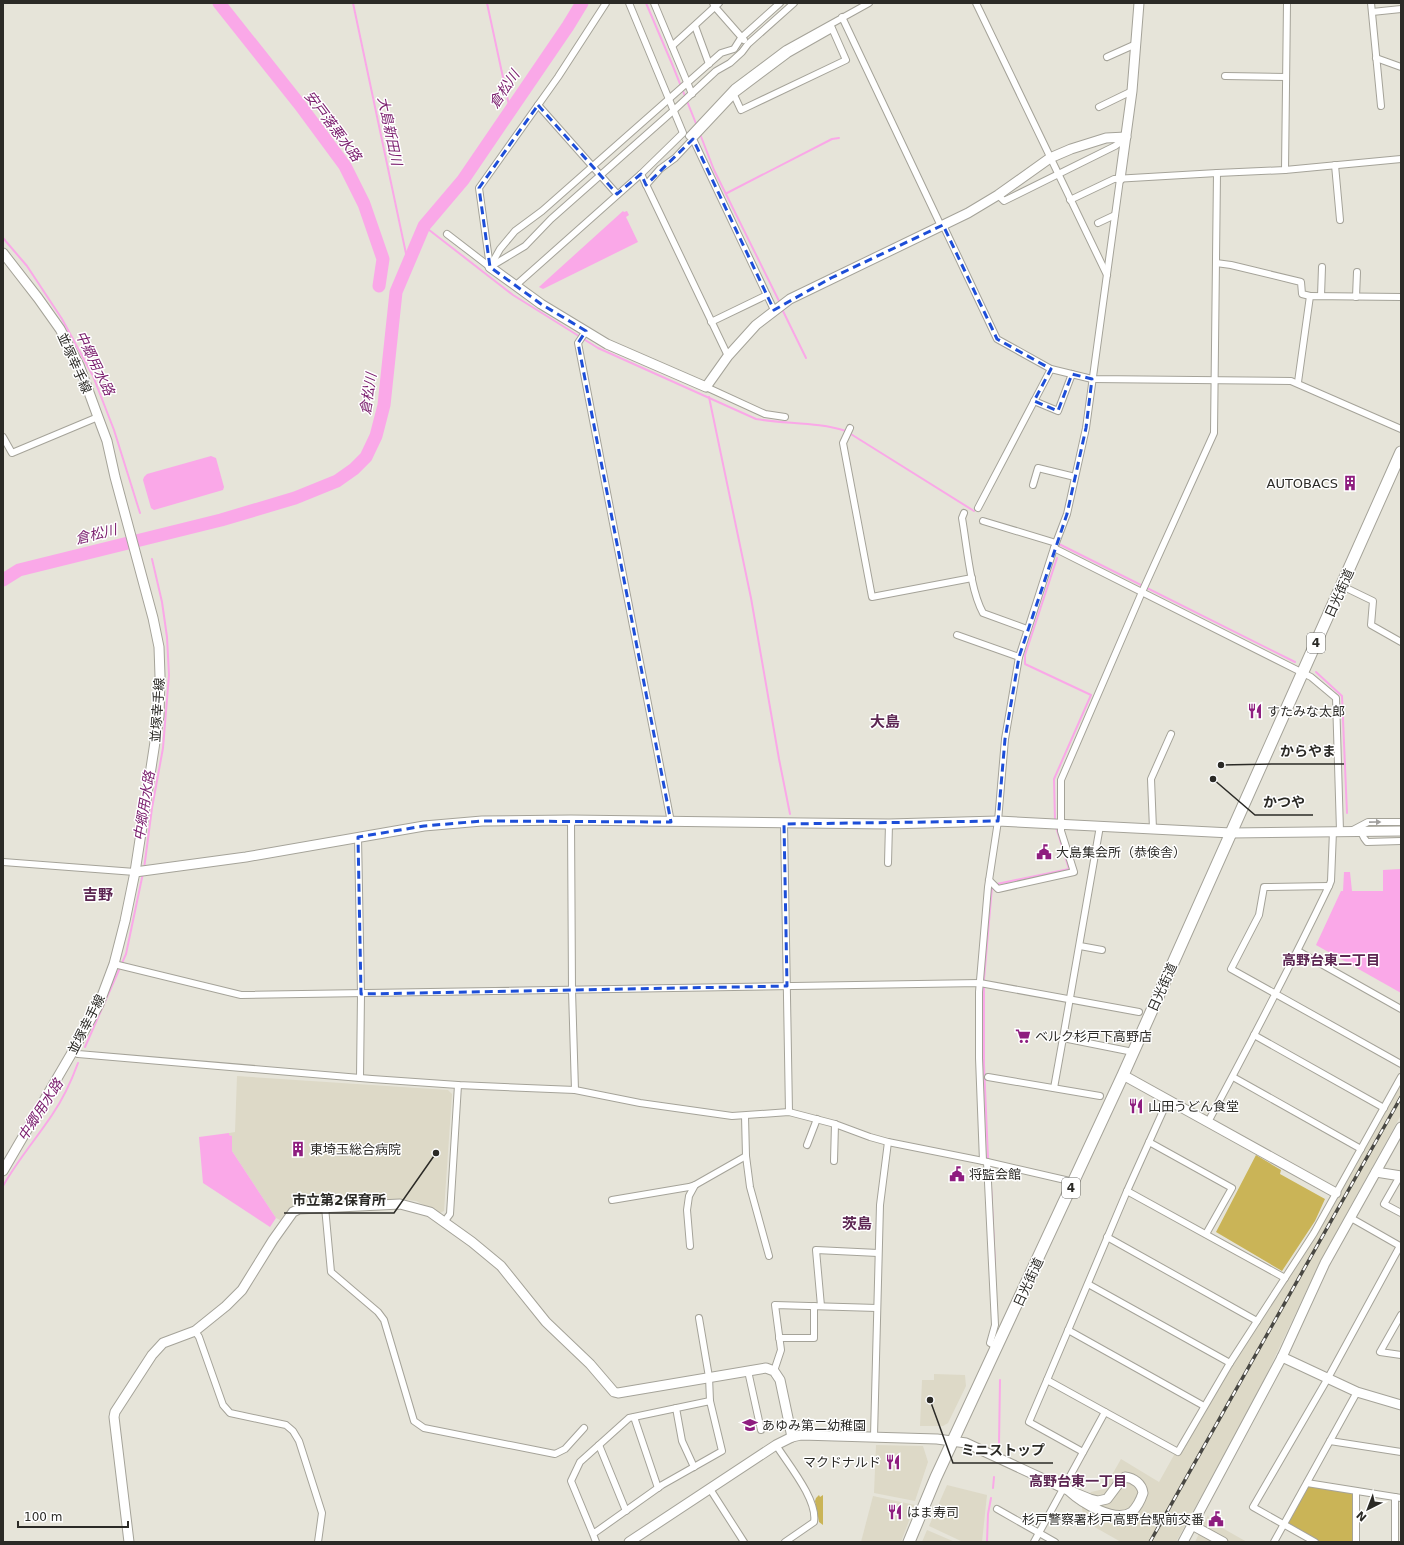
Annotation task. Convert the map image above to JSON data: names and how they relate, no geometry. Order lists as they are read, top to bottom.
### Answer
{
  "streets": {
    "highway": ["日光街道", "4"],
    "street": ["並塚幸手線"]
  },
  "districts": [
    "大島",
    "吉野",
    "高野台東二丁目",
    "茨島",
    "高野台東一丁目"
  ],
  "water": [
    "倉松川",
    "安戸落悪水路",
    "大島新田川",
    "中郷用水路"
  ],
  "places": {
    "building": ["AUTOBACS", "東埼玉総合病院"],
    "restaurant": [
      "すたみな太郎",
      "山田うどん食堂",
      "マクドナルド",
      "はま寿司"
    ],
    "other": [
      "からやま",
      "かつや",
      "市立第2保育所",
      "ミニストップ"
    ],
    "public building": ["大島集会所（恭倹舎）", "将監会館", "杉戸警察署杉戸高野台駅前交番"],
    "supermarket": ["ベルク杉戸下高野店"],
    "school or university": ["あゆみ第二幼稚園"]
  },
  "scale_bar": "100 m",
  "north": "bottom left"
}
